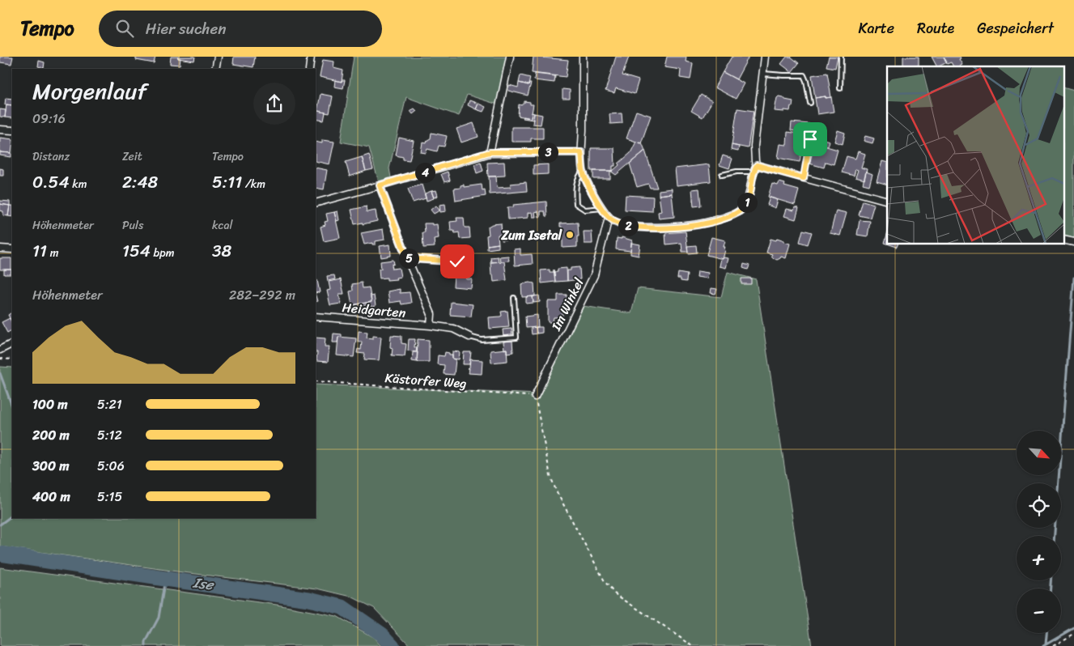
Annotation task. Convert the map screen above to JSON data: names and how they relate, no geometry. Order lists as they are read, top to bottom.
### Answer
{
  "streets": {
    "street": ["Im Winkel", "Heidgarten"],
    "path": ["Kästorfer Weg"]
  },
  "crossings": [
    ["Im Winkel", "Kästorfer Weg"]
  ],
  "water": ["Ise"],
  "places": ["Zum Isetal"],
  "north": "bottom right",
  "page": {
    "header": "Tempo",
    "search": "Hier suchen",
    "nav": ["Karte", "Route", "Gespeichert"],
    "heading": ["Morgenlauf", "09:16"],
    "stats": [
      ["Distanz", "0.54 km"],
      ["Zeit", "2:48"],
      ["Tempo", "5:11 /km"],
      ["Höhenmeter", "11 m"],
      ["Puls", "154 bpm"],
      ["kcal", "38"]
    ],
    "pins": [
      "3",
      "4",
      "1",
      "2",
      "5"
    ],
    "chart": ["Höhenmeter", "282–292 m"],
    "list": [
      {
        "name": "100 m",
        "note": "5:21"
      },
      {
        "name": "200 m",
        "note": "5:12"
      },
      {
        "name": "300 m",
        "note": "5:06"
      },
      {
        "name": "400 m",
        "note": "5:15"
      }
    ],
    "map_buttons": ["+", "−"]
  }
}
